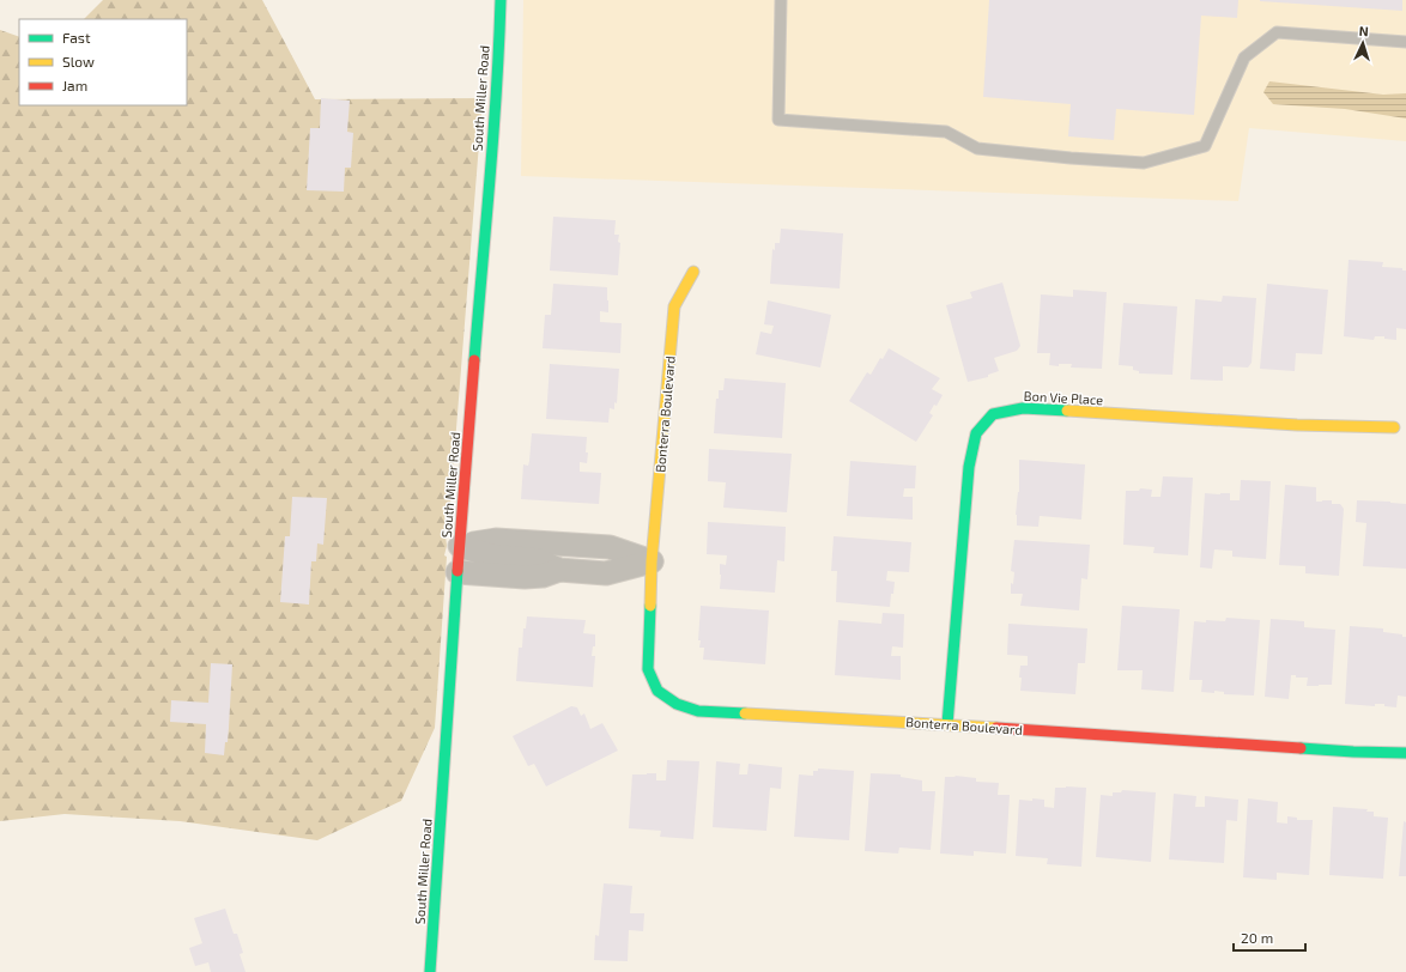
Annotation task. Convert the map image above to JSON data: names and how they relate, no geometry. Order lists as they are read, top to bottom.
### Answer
{
  "streets": {
    "street": ["South Miller Road", "Bon Vie Place", "Bonterra Boulevard"]
  },
  "crossings": [
    ["Bon Vie Place", "Bonterra Boulevard"]
  ],
  "legend": ["Fast", "Slow", "Jam"],
  "scale_bar": "20 m",
  "north": "top"
}
